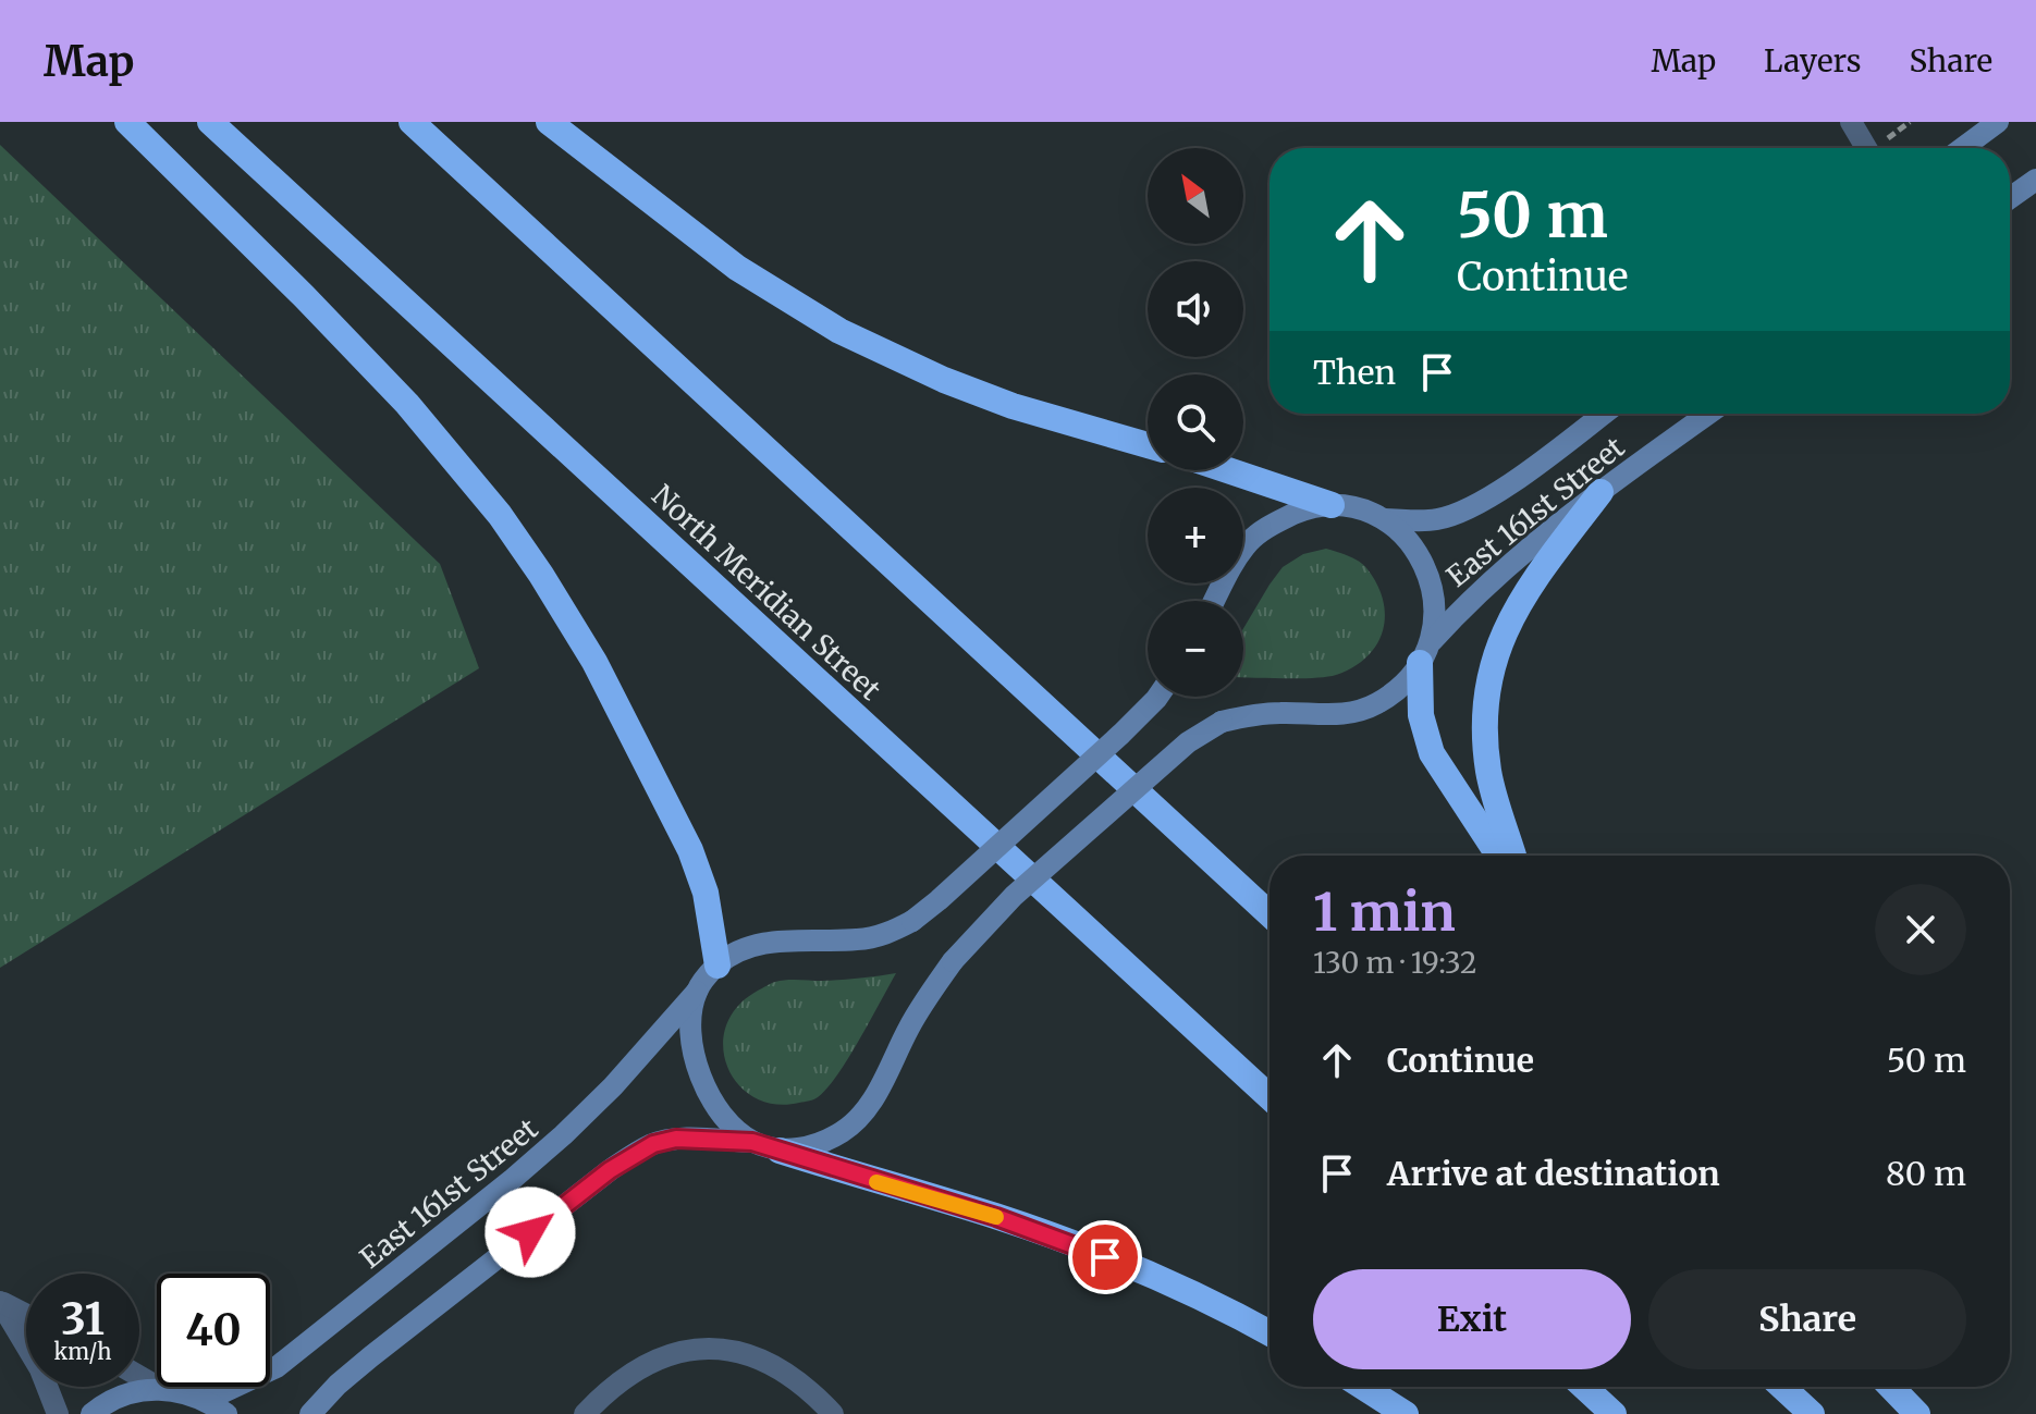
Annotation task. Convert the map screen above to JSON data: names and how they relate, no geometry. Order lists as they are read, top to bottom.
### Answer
{
  "streets": {
    "highway": ["North Meridian Street"],
    "street": ["East 161st Street"]
  },
  "north": "top left",
  "page": {
    "header": "Map",
    "nav": ["Map", "Layers", "Share"],
    "map_buttons": ["+", "−"],
    "turn": ["50 m", "Continue"],
    "then": "Then",
    "heading": ["1 min", "130 m · 19:32"],
    "list": [
      {
        "name": "Continue",
        "value": "50 m"
      },
      {
        "name": "Arrive at destination",
        "value": "80 m"
      }
    ],
    "buttons": ["Exit", "Share"],
    "speed": "31 km/h",
    "limit": "40"
  }
}
